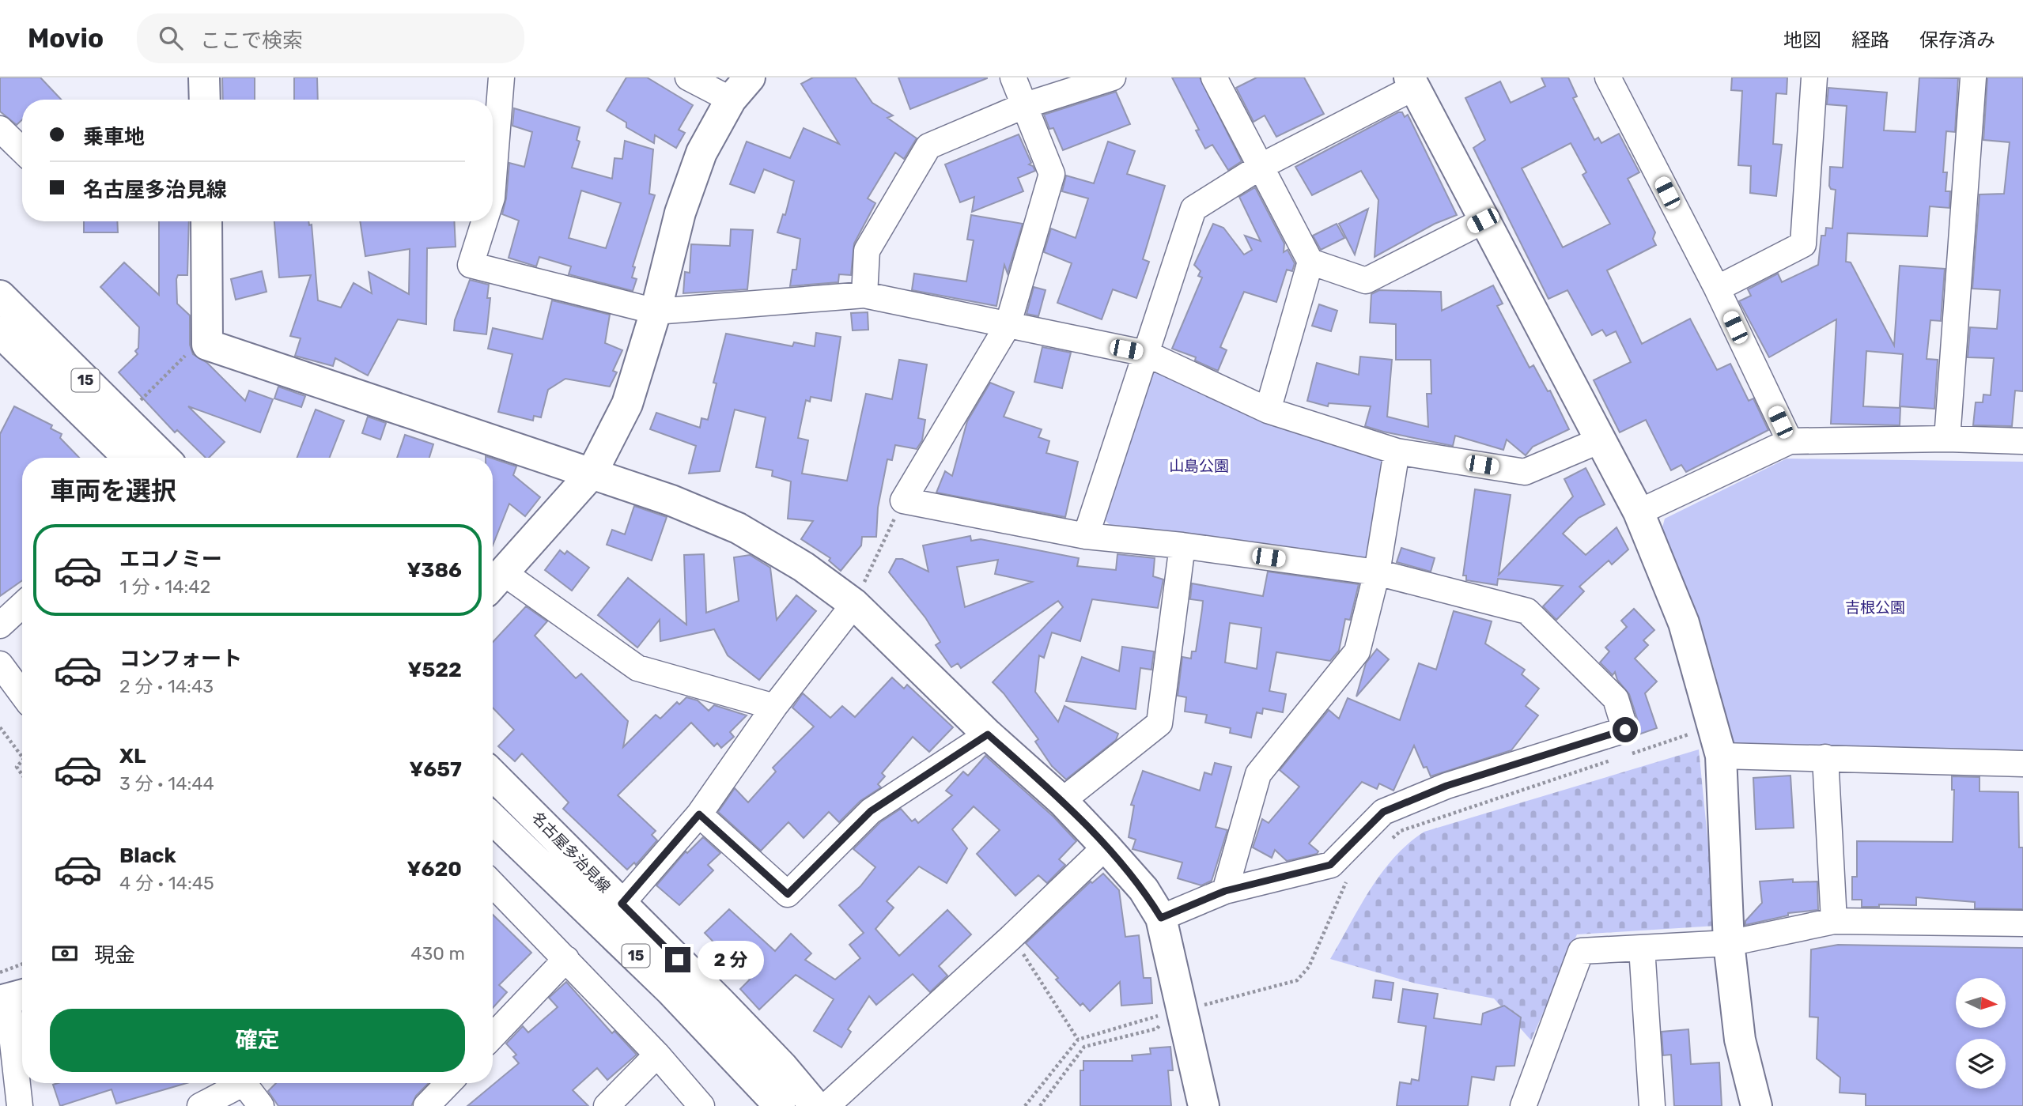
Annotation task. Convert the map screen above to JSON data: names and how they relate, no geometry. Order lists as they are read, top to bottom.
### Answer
{
  "streets": {
    "street": ["15", "名古屋多治見線"]
  },
  "parks": ["山島公園", "吉根公園"],
  "north": "right",
  "page": {
    "header": "Movio",
    "search": "ここで検索",
    "nav": ["地図", "経路", "保存済み"],
    "banner": ["乗車地", "名古屋多治見線"],
    "heading": "車両を選択",
    "list": [
      {
        "name": "エコノミー",
        "note": "1 分 · 14:42",
        "value": "¥386"
      },
      {
        "name": "コンフォート",
        "note": "2 分 · 14:43",
        "value": "¥522"
      },
      {
        "name": "XL",
        "note": "3 分 · 14:44",
        "value": "¥657"
      },
      {
        "name": "Black",
        "note": "4 分 · 14:45",
        "value": "¥620"
      }
    ],
    "pay": ["現金", "430 m"],
    "bubble": "2 分",
    "buttons": "確定"
  }
}
